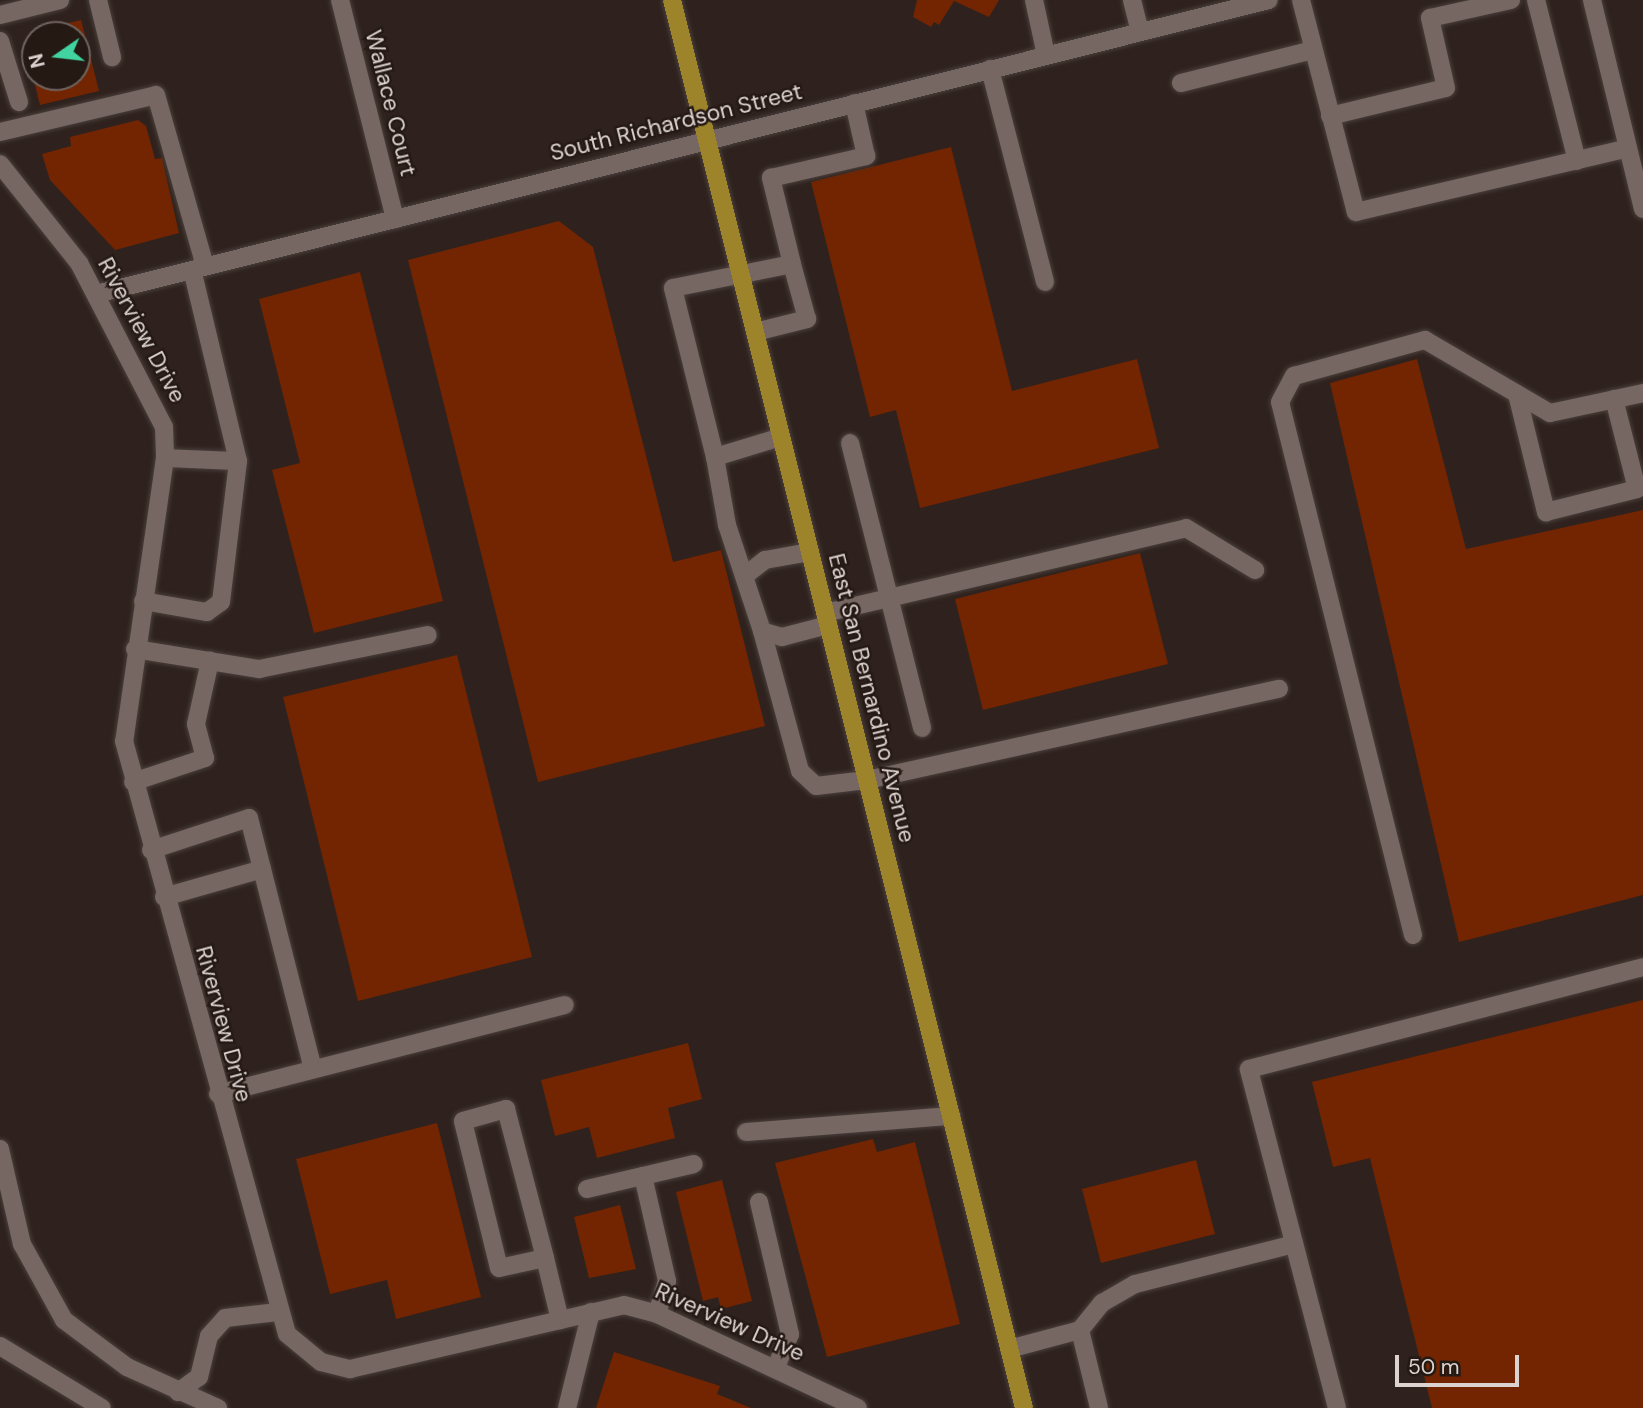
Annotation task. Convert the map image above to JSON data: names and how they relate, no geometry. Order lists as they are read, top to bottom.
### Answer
{
  "streets": {
    "main road": ["East San Bernardino Avenue"],
    "street": ["Wallace Court", "South Richardson Street", "Riverview Drive"]
  },
  "crossings": [
    ["Wallace Court", "South Richardson Street"],
    ["South Richardson Street", "Riverview Drive"],
    ["South Richardson Street", "East San Bernardino Avenue"]
  ],
  "scale_bar": "50 m",
  "north": "left"
}
